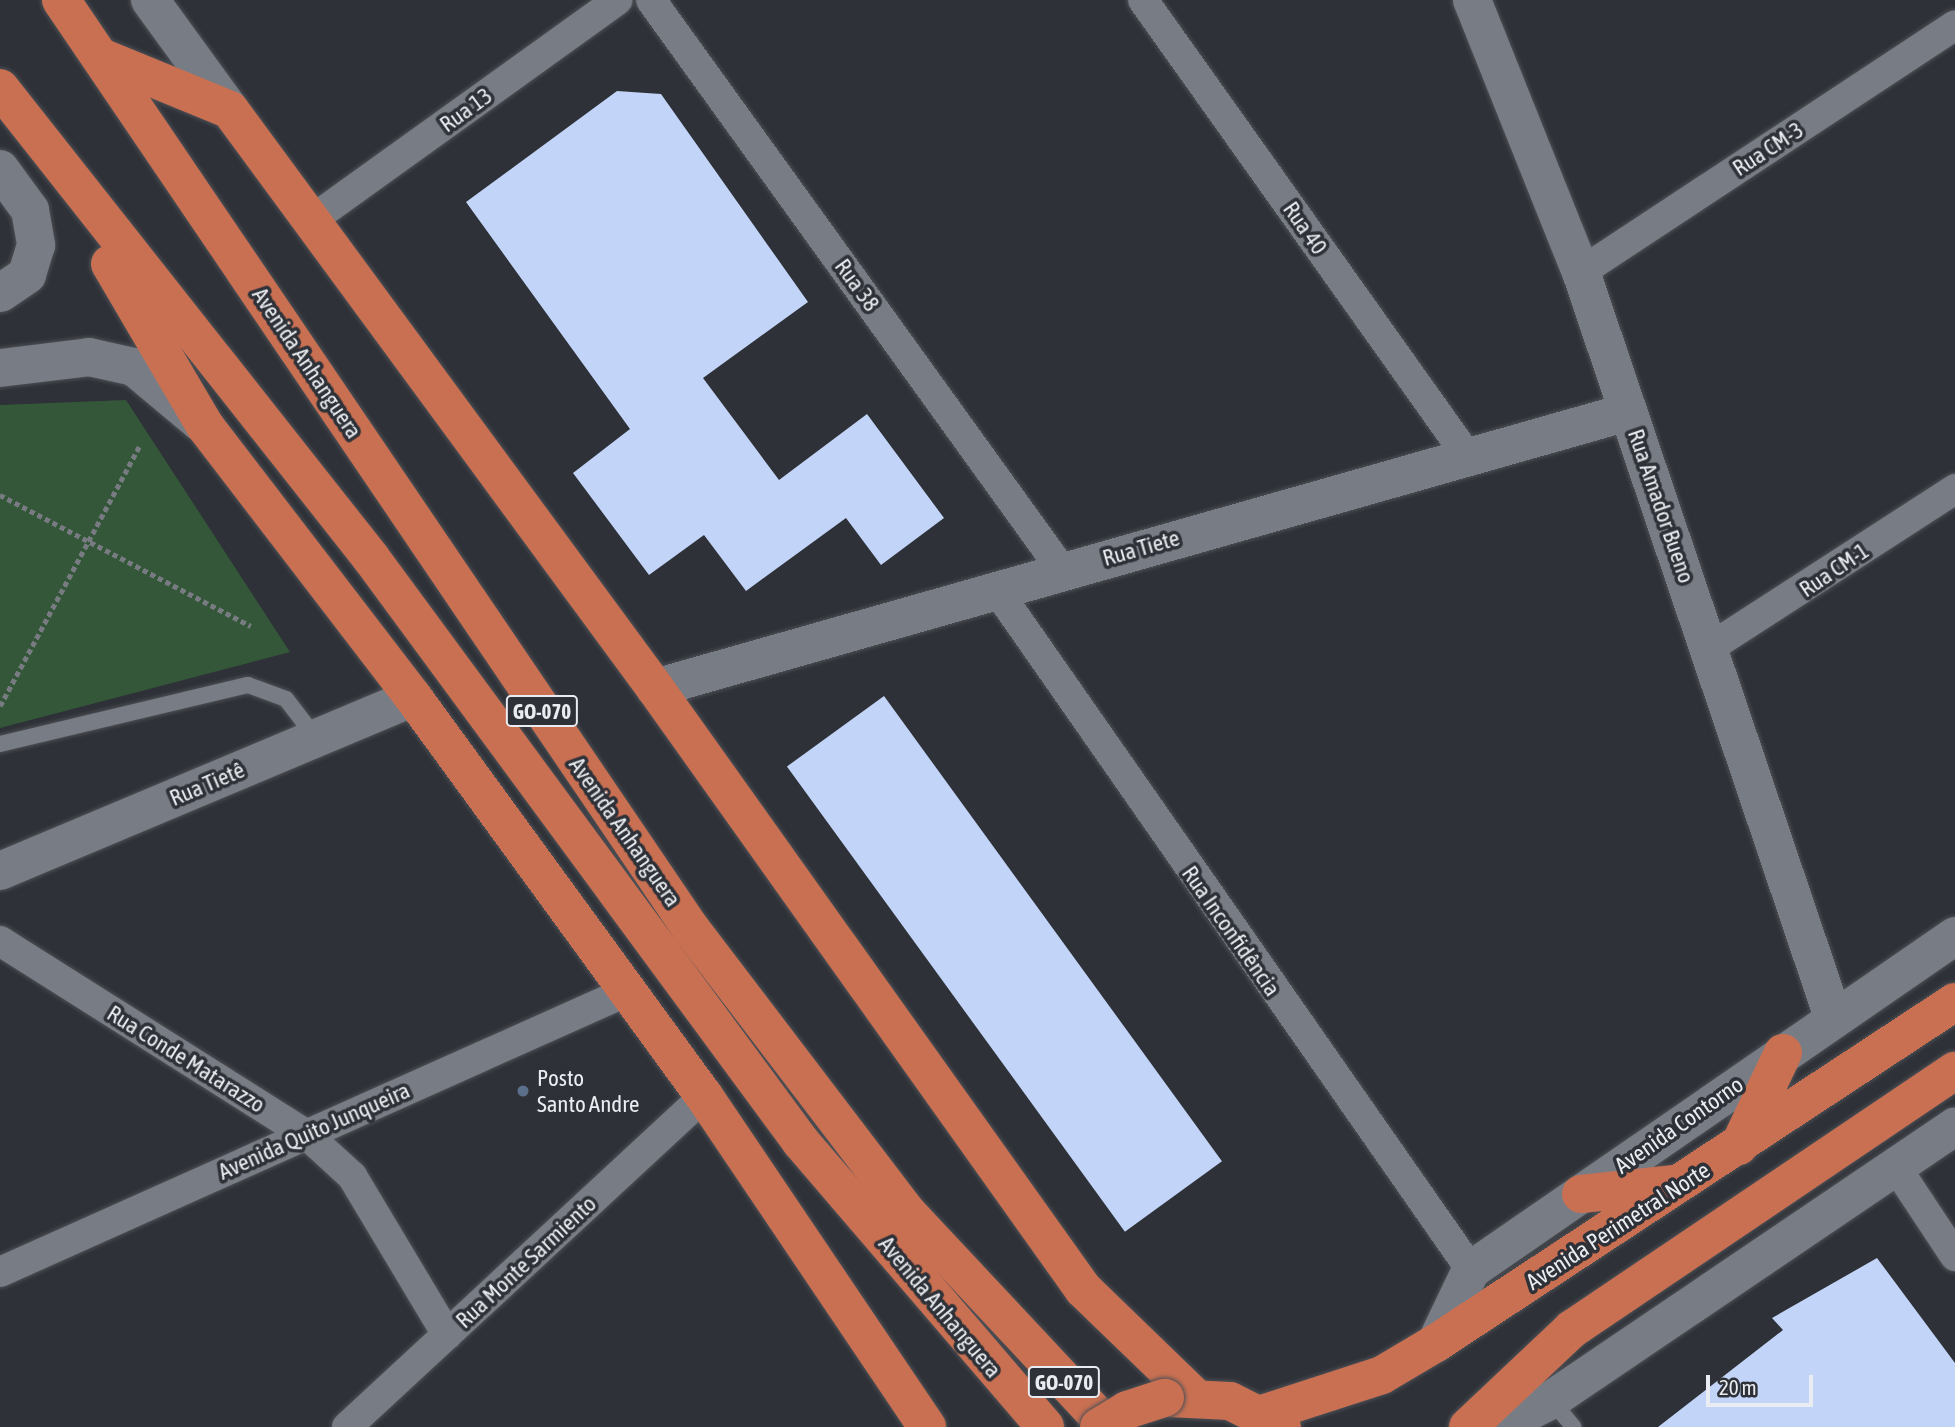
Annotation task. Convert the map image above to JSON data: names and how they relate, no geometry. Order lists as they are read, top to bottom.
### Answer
{
  "streets": {
    "highway": ["Avenida Anhanguera", "GO-070", "Avenida Perimetral Norte"],
    "street": [
      "Rua 13",
      "Rua CM-3",
      "Rua 40",
      "Rua 38",
      "Rua Amador Bueno",
      "Rua Tiete",
      "Rua CM-1",
      "Rua Tietê",
      "Rua Inconfidência",
      "Rua Conde Matarazzo",
      "Avenida Contorno",
      "Avenida Quito Junqueira",
      "Rua Monte Sarmiento"
    ]
  },
  "crossings": [
    ["Rua CM-3", "Rua Amador Bueno"],
    ["Rua 40", "Rua Tiete"],
    ["Rua 38", "Rua Tiete"],
    ["Avenida Anhanguera", "Rua Tietê"],
    ["Avenida Anhanguera", "Avenida Quito Junqueira"],
    ["Avenida Anhanguera", "Rua Monte Sarmiento"],
    ["Rua Amador Bueno", "Rua Tiete"],
    ["Rua Amador Bueno", "Rua CM-1"],
    ["Rua Amador Bueno", "Avenida Contorno"],
    ["Rua Tiete", "Rua Inconfidência"],
    ["Rua Inconfidência", "Avenida Contorno"],
    ["Rua Conde Matarazzo", "Avenida Quito Junqueira"],
    ["Rua Conde Matarazzo", "Rua Monte Sarmiento"]
  ],
  "places": ["Posto Santo Andre"],
  "scale_bar": "20 m"
}
